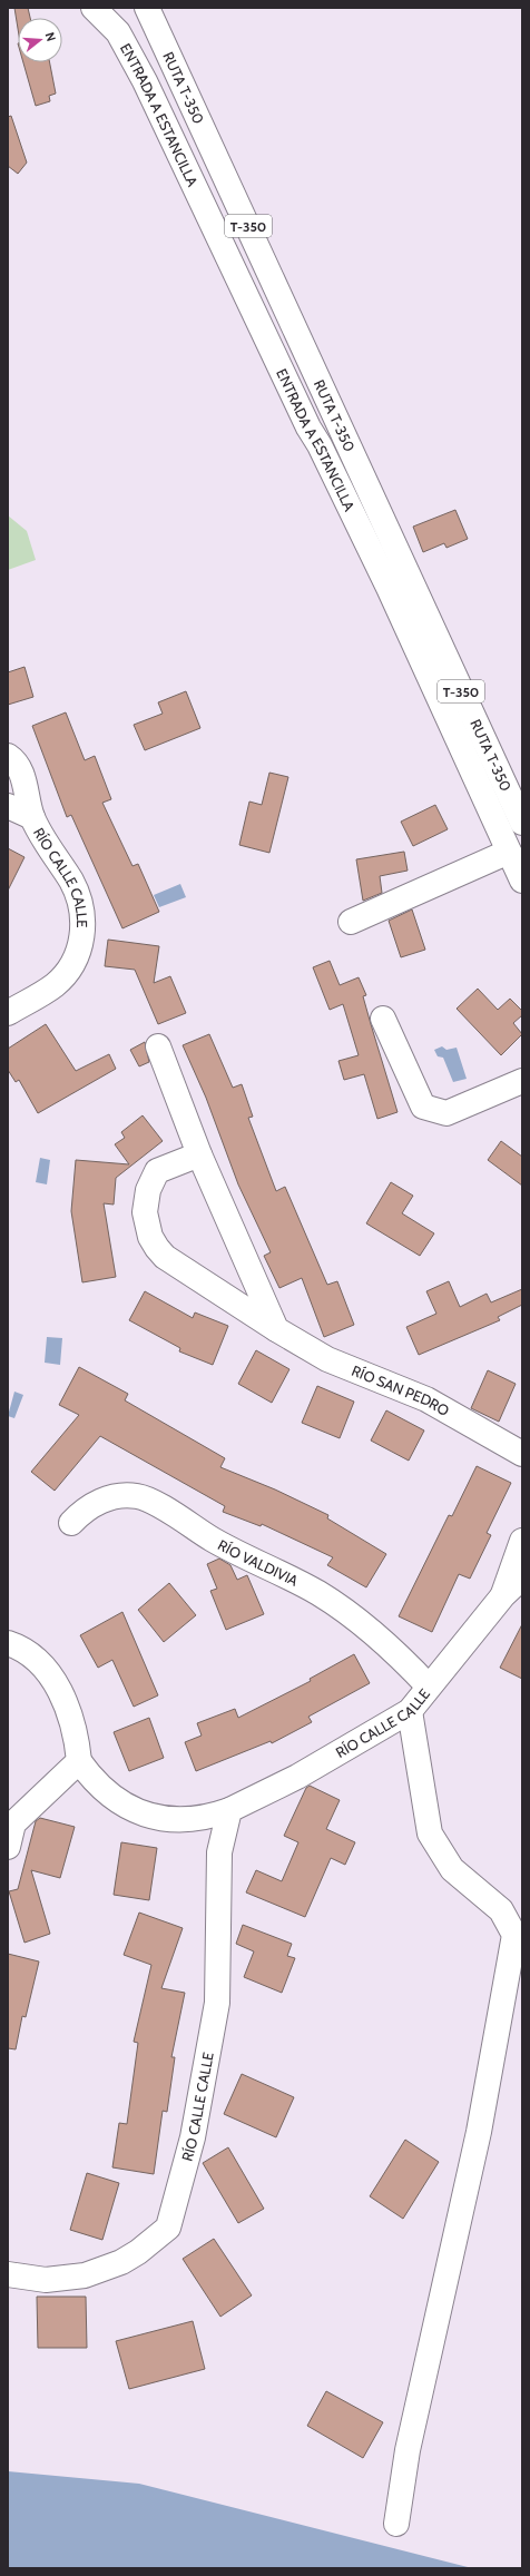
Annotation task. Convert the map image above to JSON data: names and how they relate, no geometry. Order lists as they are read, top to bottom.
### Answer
{
  "streets": {
    "street": [
      "RUTA T-350",
      "ENTRADA A ESTANCILLA",
      "T-350",
      "RÍO CALLE CALLE",
      "RÍO SAN PEDRO",
      "RÍO VALDIVIA"
    ]
  },
  "crossings": [
    ["RÍO CALLE CALLE", "RÍO VALDIVIA"]
  ],
  "north": "right"
}
